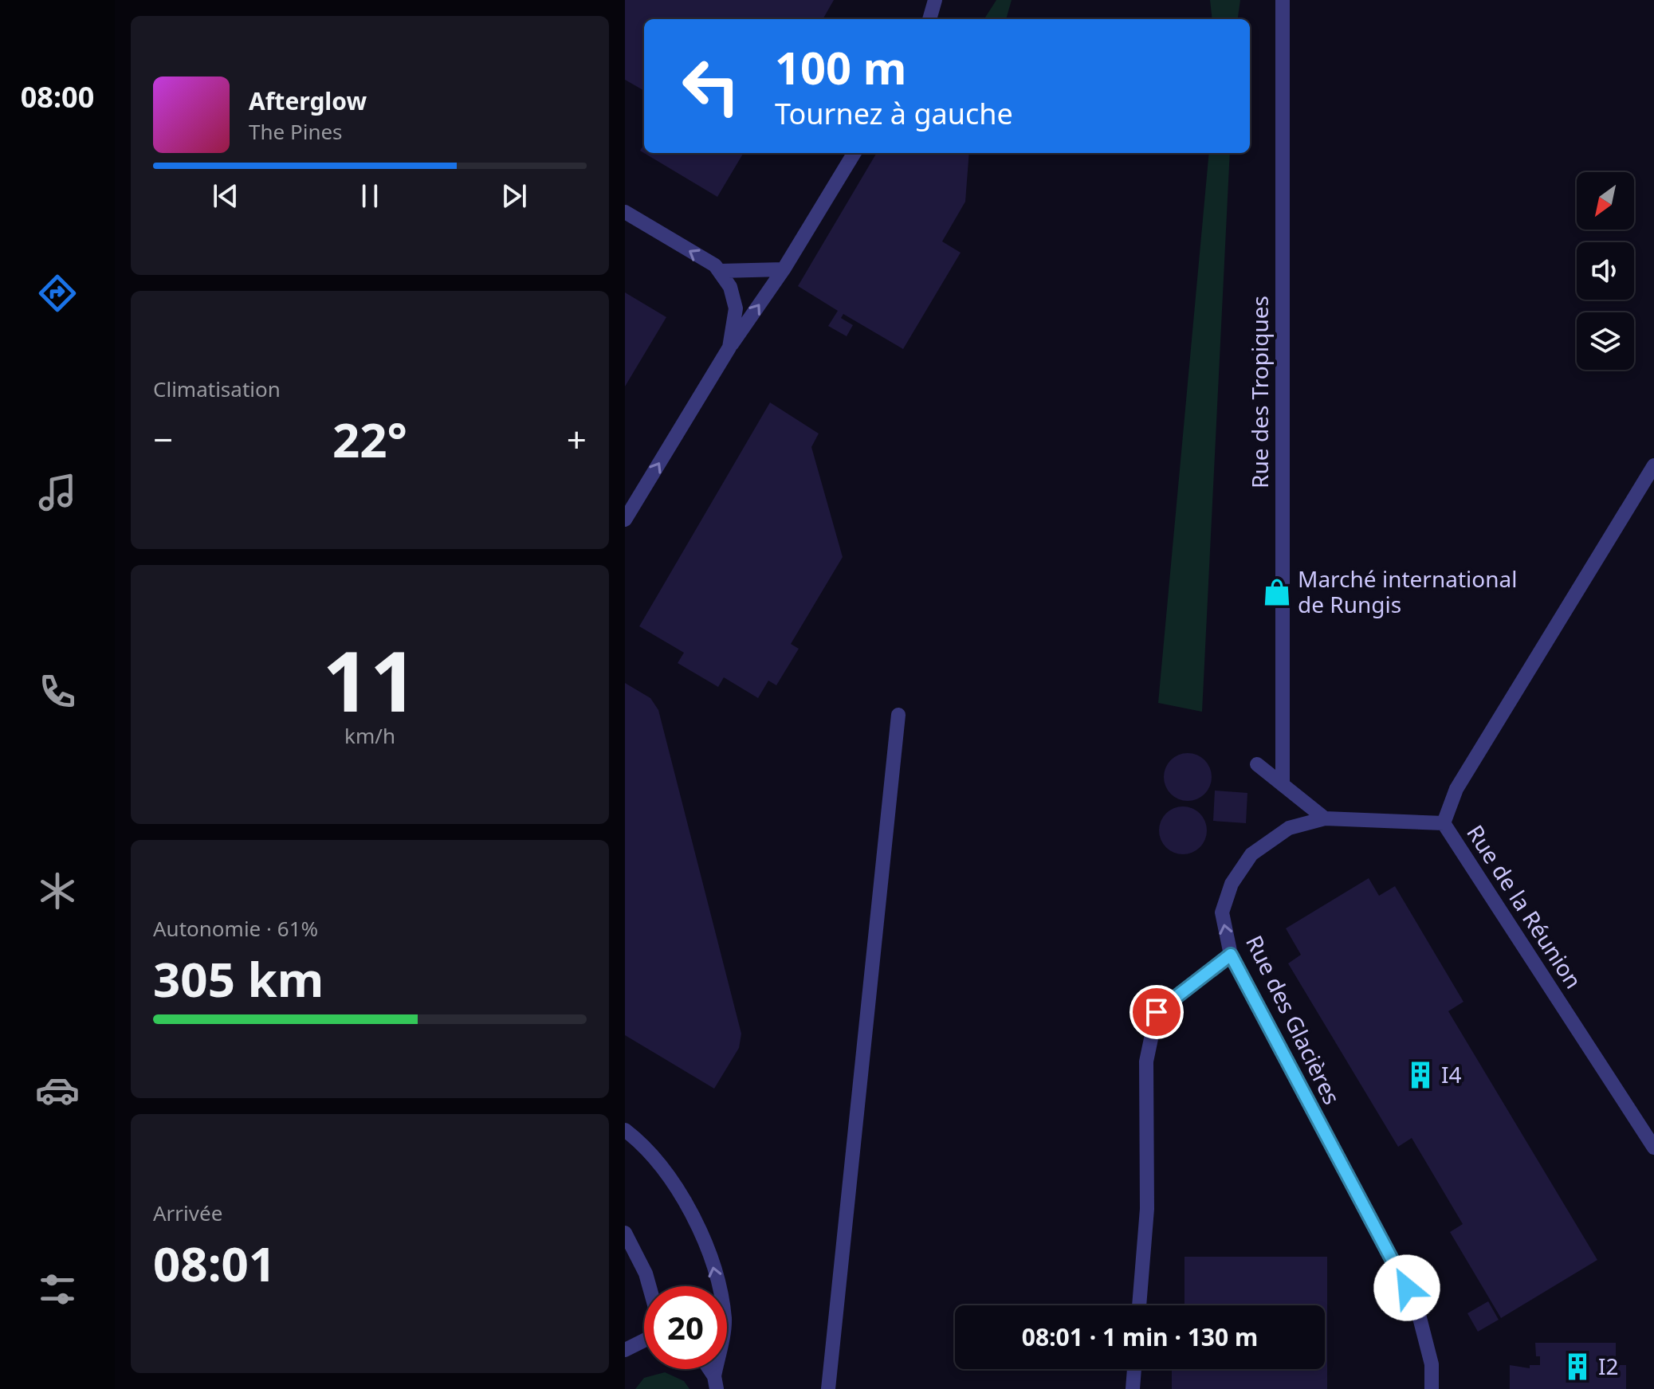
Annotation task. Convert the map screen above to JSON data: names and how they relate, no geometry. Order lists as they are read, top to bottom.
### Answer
{
  "streets": {
    "lane": ["Rue des Tropiques", "Rue de la Réunion", "Rue des Glacières"]
  },
  "crossings": [
    ["Rue de la Réunion", "Rue des Glacières"]
  ],
  "places": {
    "shop": ["Marché international de Rungis"],
    "building": ["I4", "I2"]
  },
  "north": "bottom left",
  "page": {
    "tabs": "08:00",
    "turn": ["100 m", "Tournez à gauche"],
    "song": ["Afterglow", "The Pines"],
    "tile": [
      "Climatisation",
      ["11", "km/h"],
      ["Autonomie · 61%", "305 km"],
      ["Arrivée", "08:01"]
    ],
    "heat": ["−", "22°", "+"],
    "limit": "20",
    "trip": "08:01 · 1 min · 130 m"
  }
}
